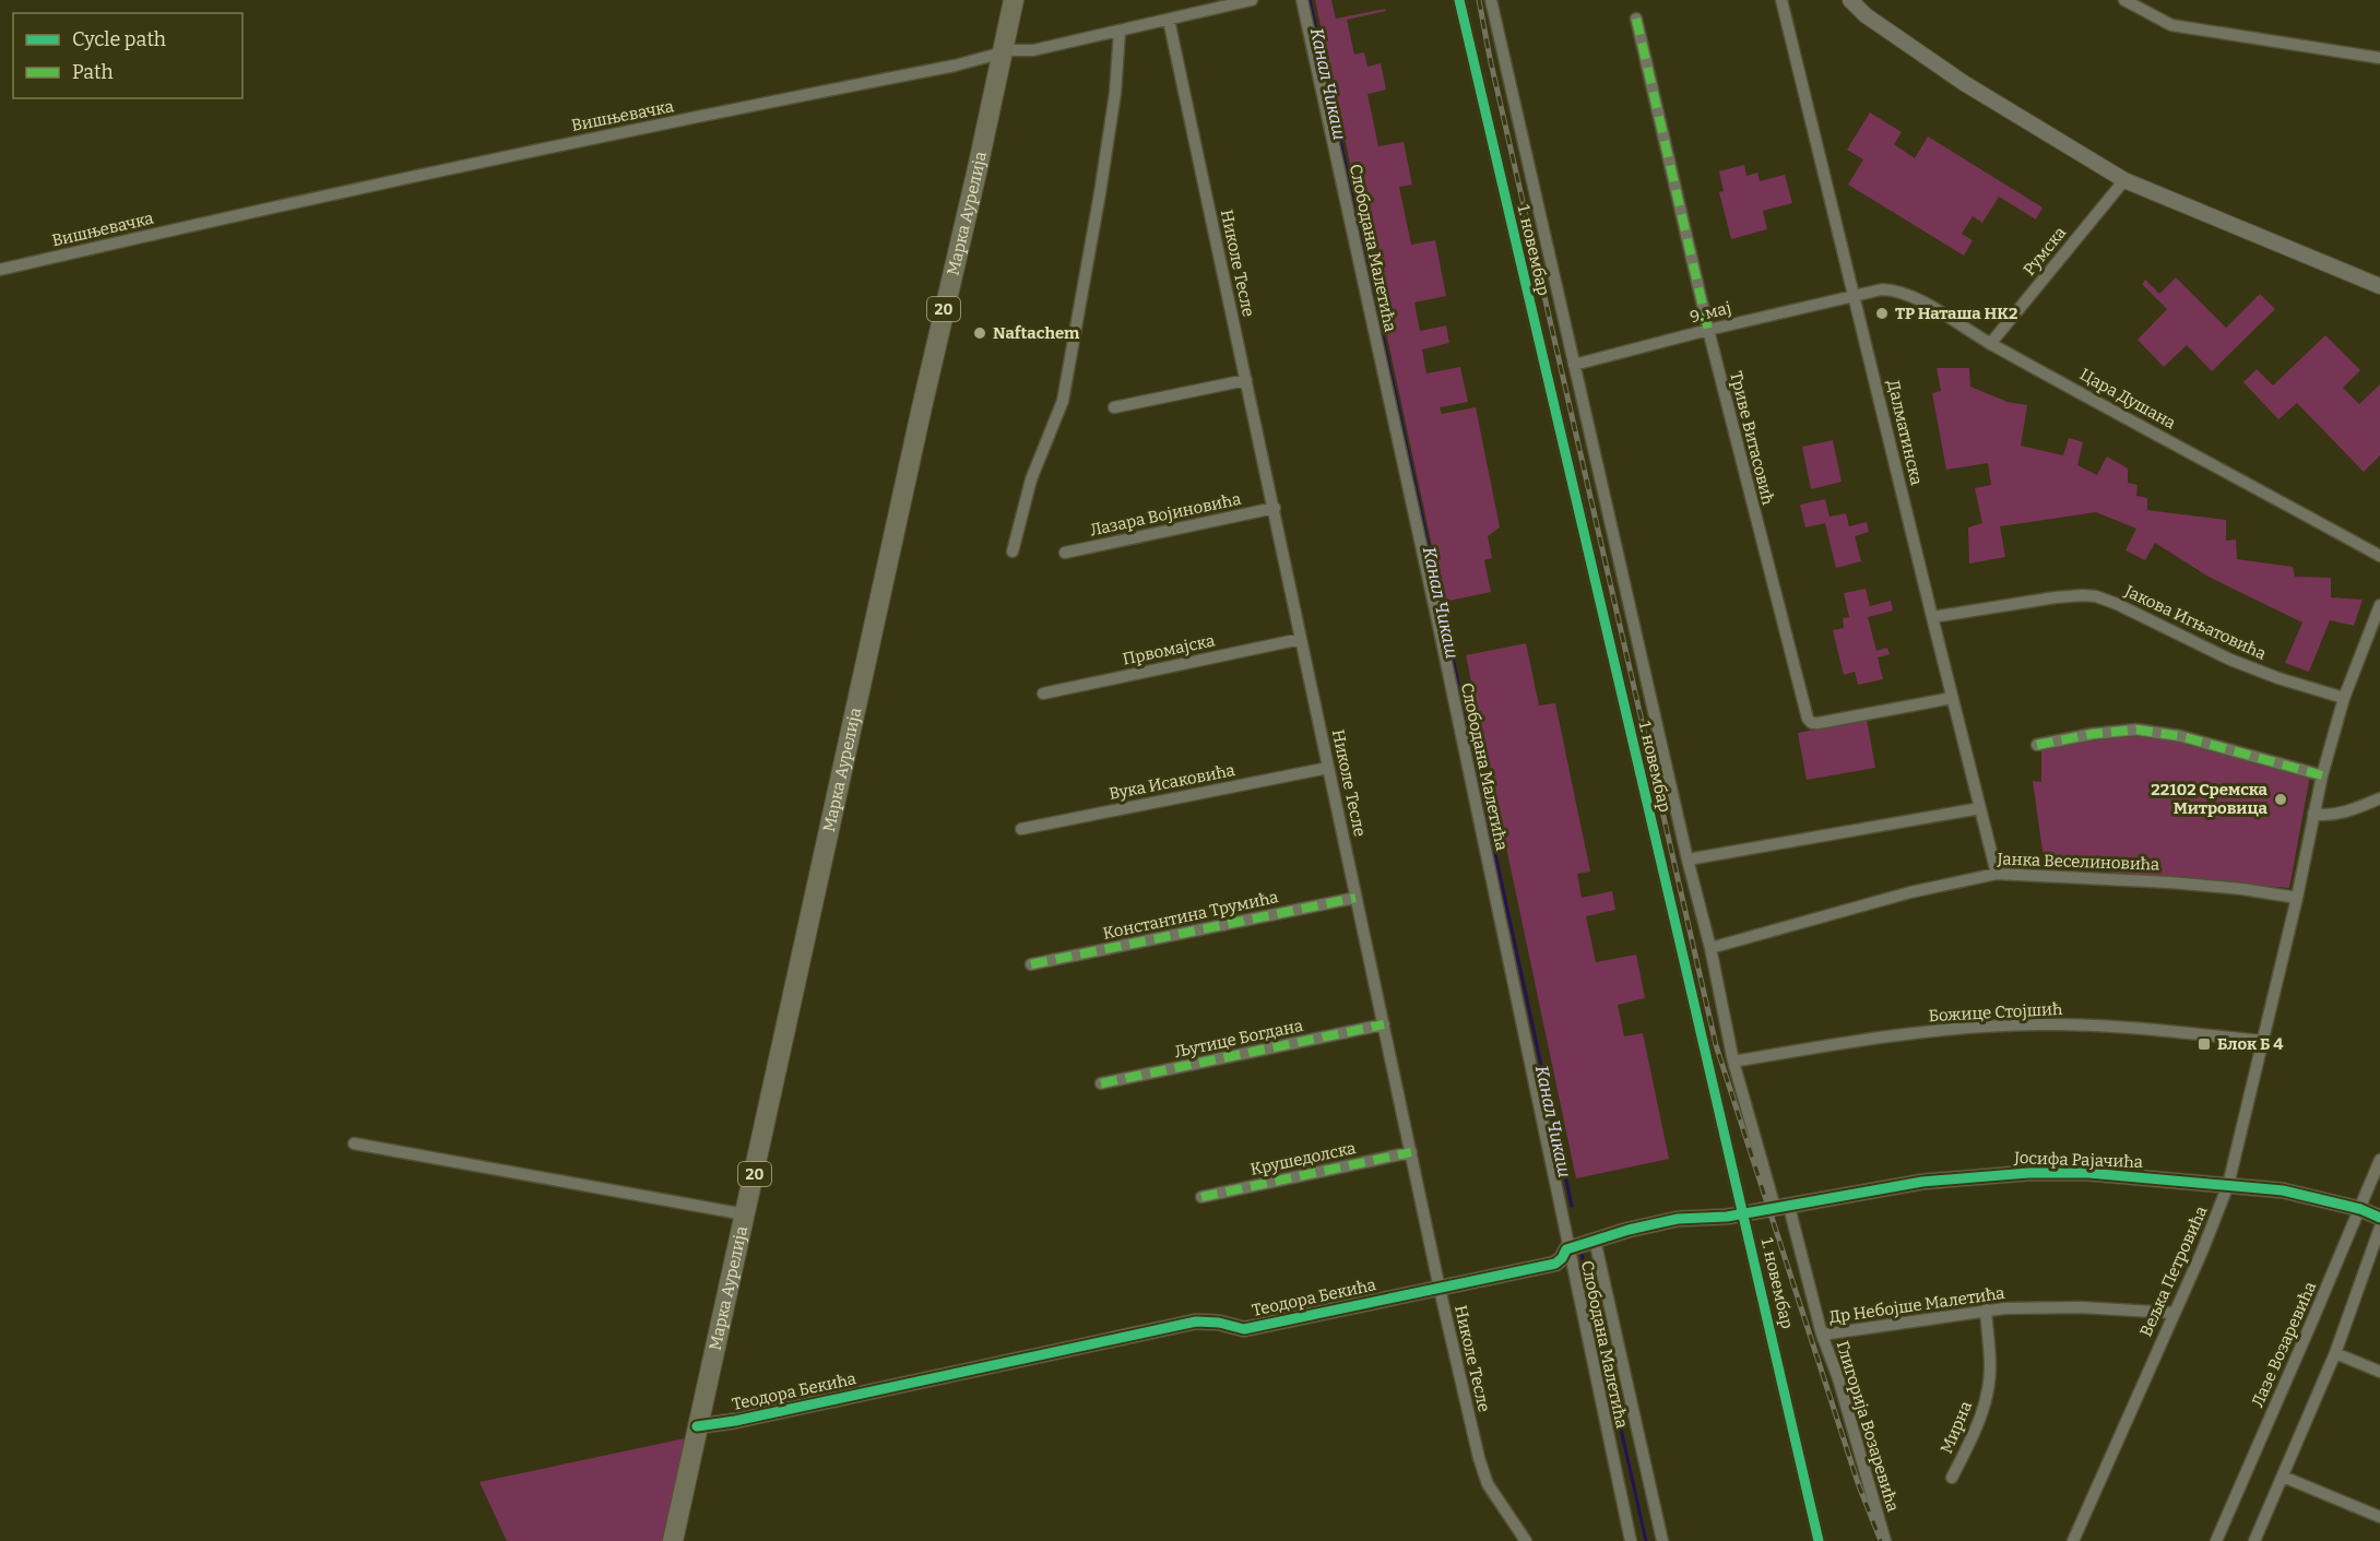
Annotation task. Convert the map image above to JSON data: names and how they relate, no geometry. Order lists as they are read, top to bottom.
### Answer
{
  "streets": {
    "main road": ["Марка Аурелија", "20"],
    "street": [
      "Вишњевачка",
      "Слободана Малетића",
      "1. новембар",
      "Румска",
      "Николе Тесле",
      "9. мај",
      "Цара Душана",
      "Далматинска",
      "Триве Витасовић",
      "Лазара Војиновића",
      "Јакова Игњатовића",
      "Првомајска",
      "Вука Исаковића",
      "Јанка Веселиновића",
      "Константина Трумића",
      "Божице Стојшић",
      "Љутице Богдана",
      "Крушедолска",
      "Јосифа Рајачића",
      "Вељка Петровића",
      "Теодора Бекића",
      "Др Небојше Малетића",
      "Лазе Возаревића",
      "Глигорија Возаревића",
      "Мирна"
    ]
  },
  "crossings": [
    ["Вишњевачка", "Марка Аурелија"],
    ["Вишњевачка", "Николе Тесле"],
    ["Марка Аурелија", "Теодора Бекића"],
    ["Слободана Малетића", "Теодора Бекића"],
    ["1. новембар", "9. мај"],
    ["1. новембар", "Јанка Веселиновића"],
    ["1. новембар", "Божице Стојшић"],
    ["1. новембар", "Јосифа Рајачића"],
    ["1. новембар", "Теодора Бекића"],
    ["1. новембар", "Глигорија Возаревића"],
    ["Румска", "Цара Душана"],
    ["Николе Тесле", "Лазара Војиновића"],
    ["Николе Тесле", "Првомајска"],
    ["Николе Тесле", "Вука Исаковића"],
    ["Николе Тесле", "Константина Трумића"],
    ["Николе Тесле", "Љутице Богдана"],
    ["Николе Тесле", "Крушедолска"],
    ["Николе Тесле", "Теодора Бекића"],
    ["9. мај", "Цара Душана"],
    ["9. мај", "Далматинска"],
    ["9. мај", "Триве Витасовић"],
    ["Цара Душана", "Далматинска"],
    ["Далматинска", "Триве Витасовић"],
    ["Далматинска", "Јакова Игњатовића"],
    ["Далматинска", "Јанка Веселиновића"],
    ["Јакова Игњатовића", "Вељка Петровића"],
    ["Јанка Веселиновића", "Вељка Петровића"],
    ["Божице Стојшић", "Вељка Петровића"],
    ["Јосифа Рајачића", "Вељка Петровића"],
    ["Јосифа Рајачића", "Теодора Бекића"],
    ["Јосифа Рајачића", "Лазе Возаревића"],
    ["Јосифа Рајачића", "Глигорија Возаревића"],
    ["Вељка Петровића", "Др Небојше Малетића"],
    ["Теодора Бекића", "Глигорија Возаревића"],
    ["Др Небојше Малетића", "Глигорија Возаревића"],
    ["Др Небојше Малетића", "Мирна"]
  ],
  "water": ["Канал Чикаш"],
  "places": {
    "other": ["ТР Наташа НК2", "Naftachem", "22102 Сремска Митровица"],
    "transit": ["Блок Б 4"]
  },
  "legend": ["Cycle path", "Path"]
}
